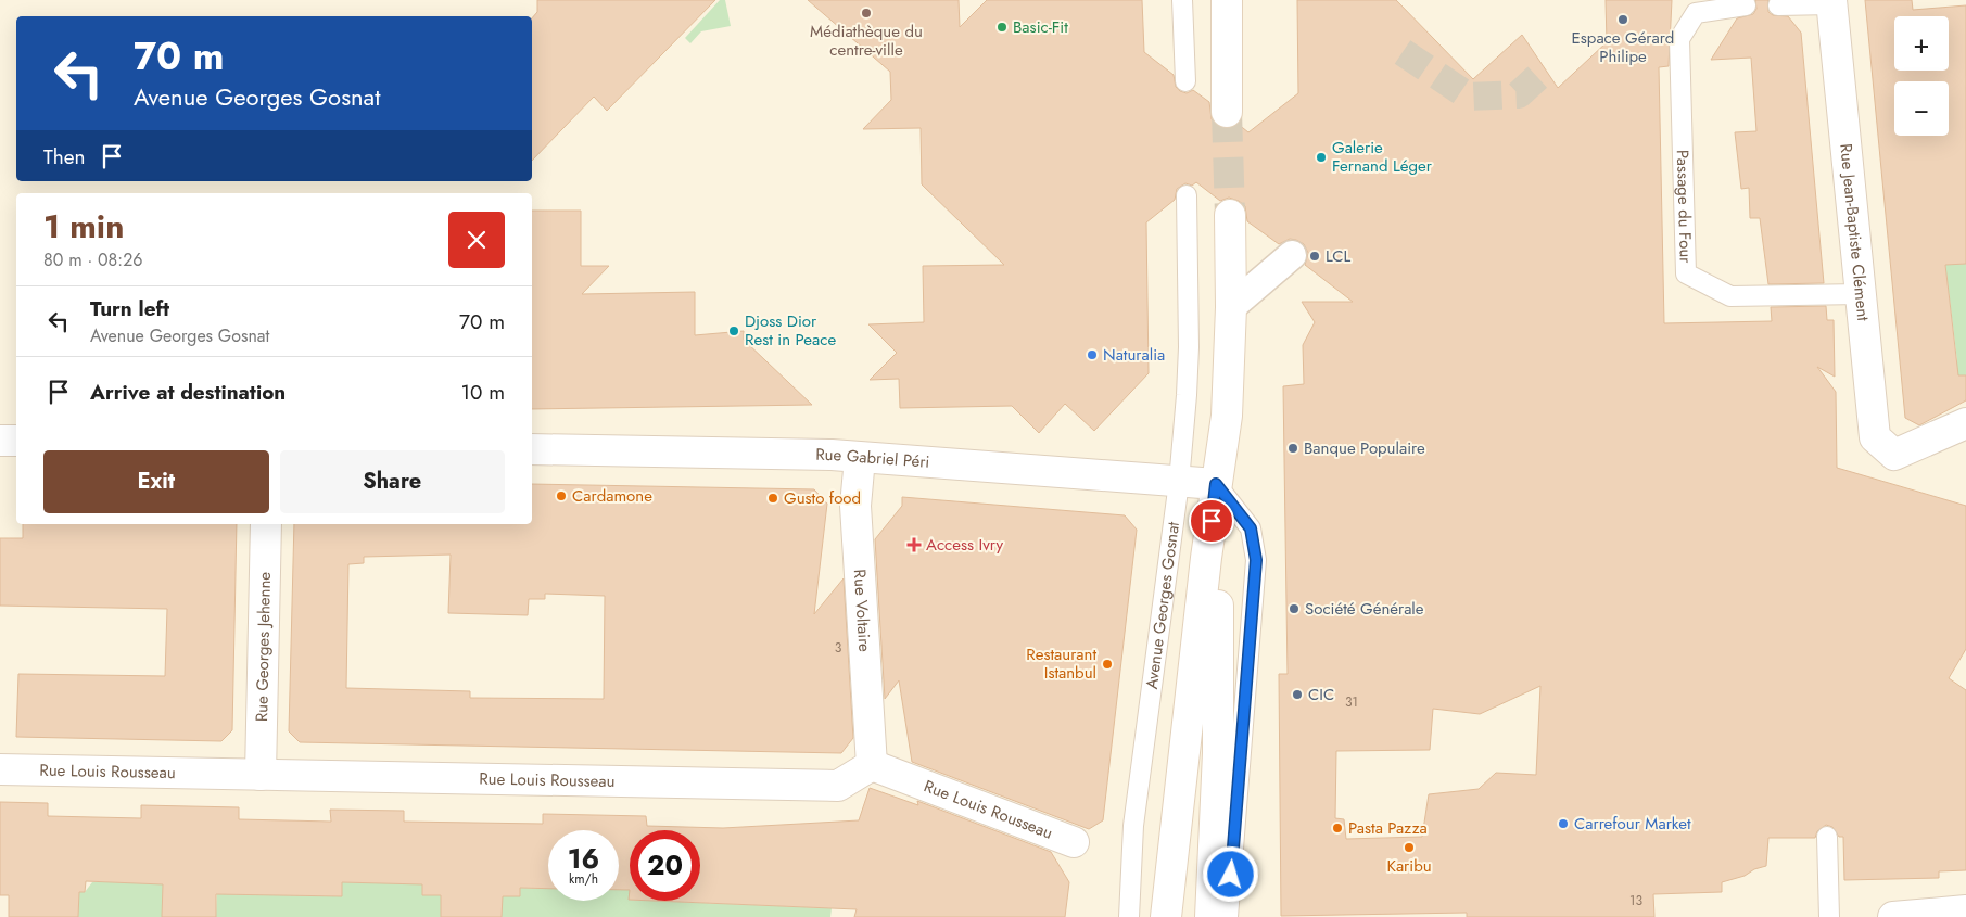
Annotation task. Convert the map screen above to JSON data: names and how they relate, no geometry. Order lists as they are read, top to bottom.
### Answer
{
  "streets": {
    "street": [
      "Rue Jean-Baptiste Clément",
      "Rue Gabriel Péri",
      "Rue Voltaire",
      "Rue Georges Jehenne",
      "Rue Louis Rousseau"
    ],
    "lane": ["Passage du Four", "Avenue Georges Gosnat"]
  },
  "crossings": [
    ["Passage du Four", "Rue Jean-Baptiste Clément"],
    ["Rue Gabriel Péri", "Avenue Georges Gosnat"],
    ["Rue Gabriel Péri", "Rue Voltaire"],
    ["Rue Voltaire", "Rue Louis Rousseau"],
    ["Rue Georges Jehenne", "Rue Louis Rousseau"]
  ],
  "places": {
    "other": [
      "Médiathèque du centre-ville",
      "Espace Gérard Philipe",
      "Basic-Fit",
      "Galerie Fernand Léger",
      "LCL",
      "Djoss Dior Rest in Peace",
      "Naturalia",
      "Banque Populaire",
      "Cardamone",
      "Gusto food",
      "Société Générale",
      "Restaurant Istanbul",
      "CIC",
      "Carrefour Market",
      "Pasta Pazza",
      "Karibu"
    ],
    "health": ["Access Ivry"]
  },
  "house_numbers": ["3", "31", "13"],
  "page": {
    "map_buttons": ["+", "−"],
    "turn": ["70 m", "Avenue Georges Gosnat"],
    "then": "Then",
    "heading": ["1 min", "80 m · 08:26"],
    "list": [
      {
        "name": "Turn left",
        "note": "Avenue Georges Gosnat",
        "value": "70 m"
      },
      {
        "name": "Arrive at destination",
        "value": "10 m"
      }
    ],
    "buttons": ["Exit", "Share"],
    "speed": "16 km/h",
    "limit": "20"
  }
}
